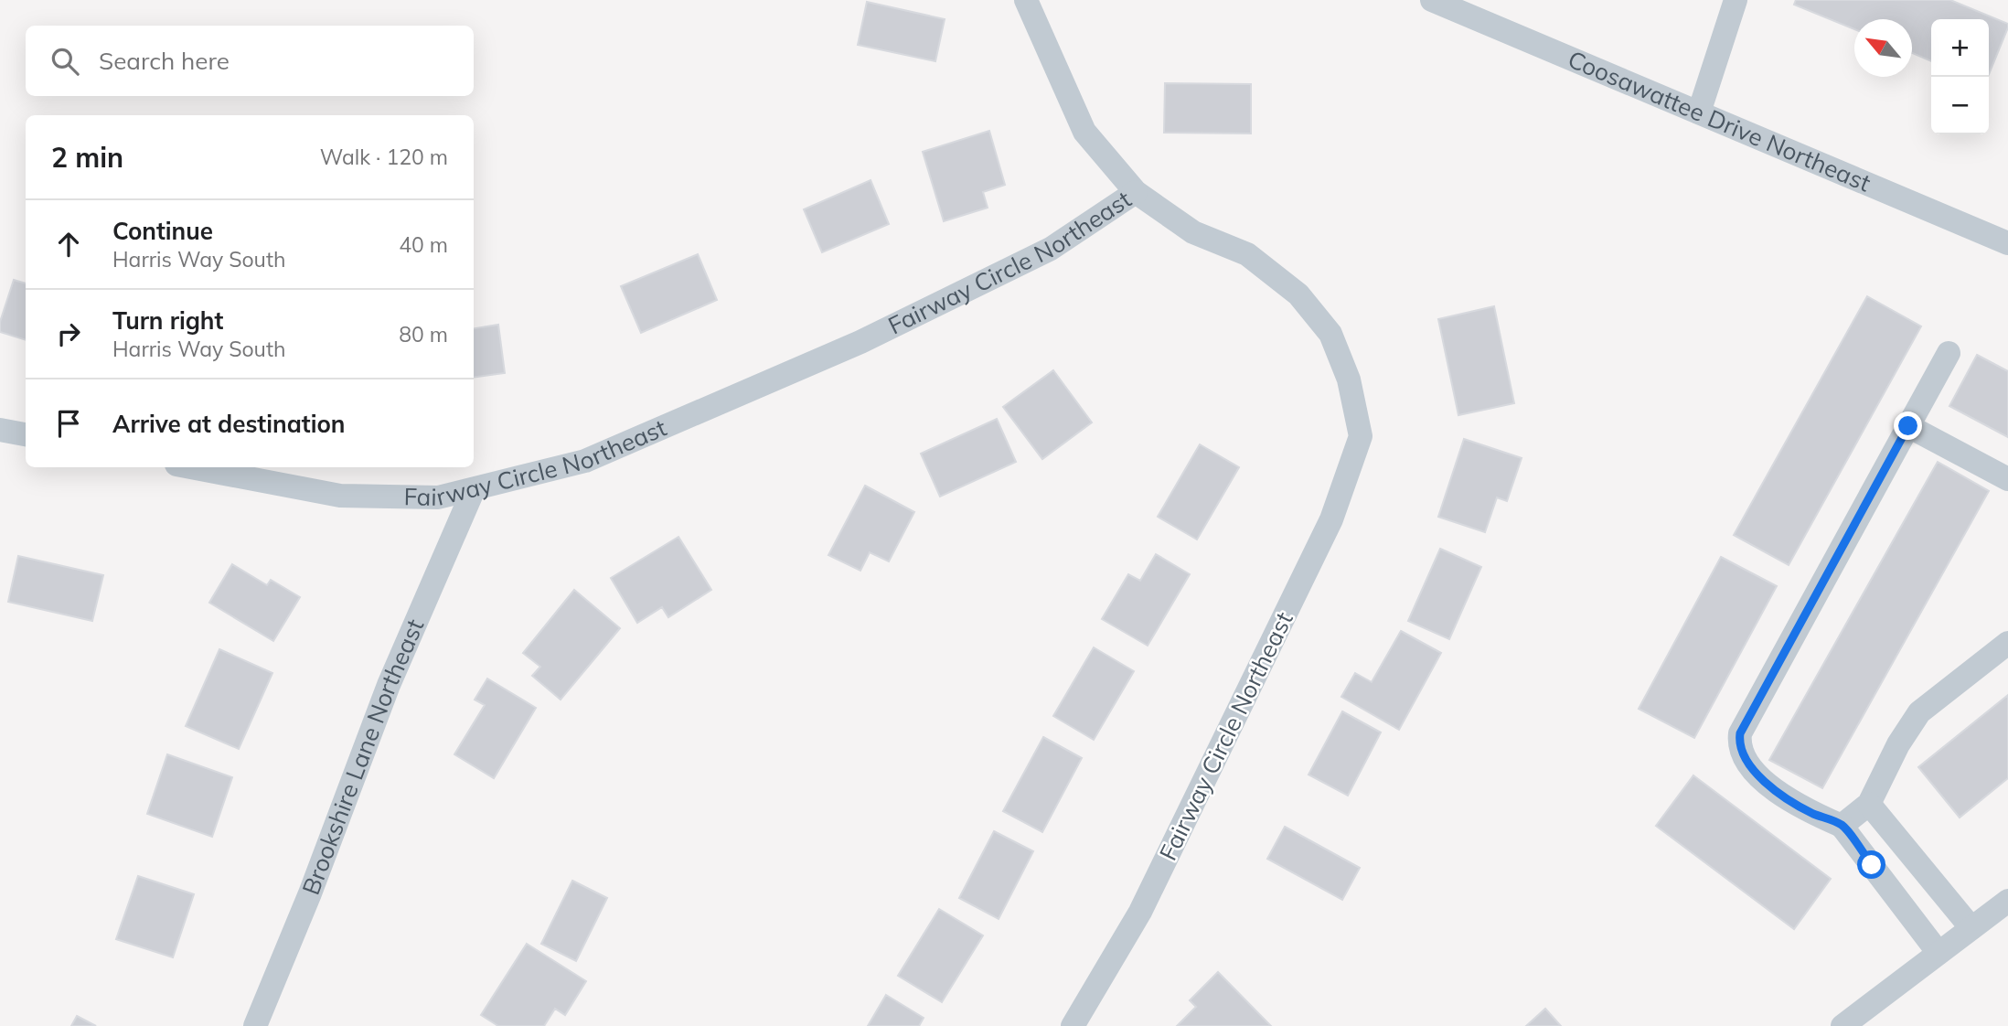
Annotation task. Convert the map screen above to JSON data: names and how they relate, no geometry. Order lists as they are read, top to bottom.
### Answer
{
  "streets": {
    "street": ["Coosawattee Drive Northeast", "Fairway Circle Northeast", "Brookshire Lane Northeast"]
  },
  "crossings": [
    ["Fairway Circle Northeast", "Brookshire Lane Northeast"]
  ],
  "north": "top left",
  "page": {
    "map_buttons": ["+", "−"],
    "search": "Search here",
    "heading": ["2 min", "Walk · 120 m"],
    "list": [
      ["Continue", "Harris Way South", "40 m"],
      ["Turn right", "Harris Way South", "80 m"],
      "Arrive at destination"
    ]
  }
}
